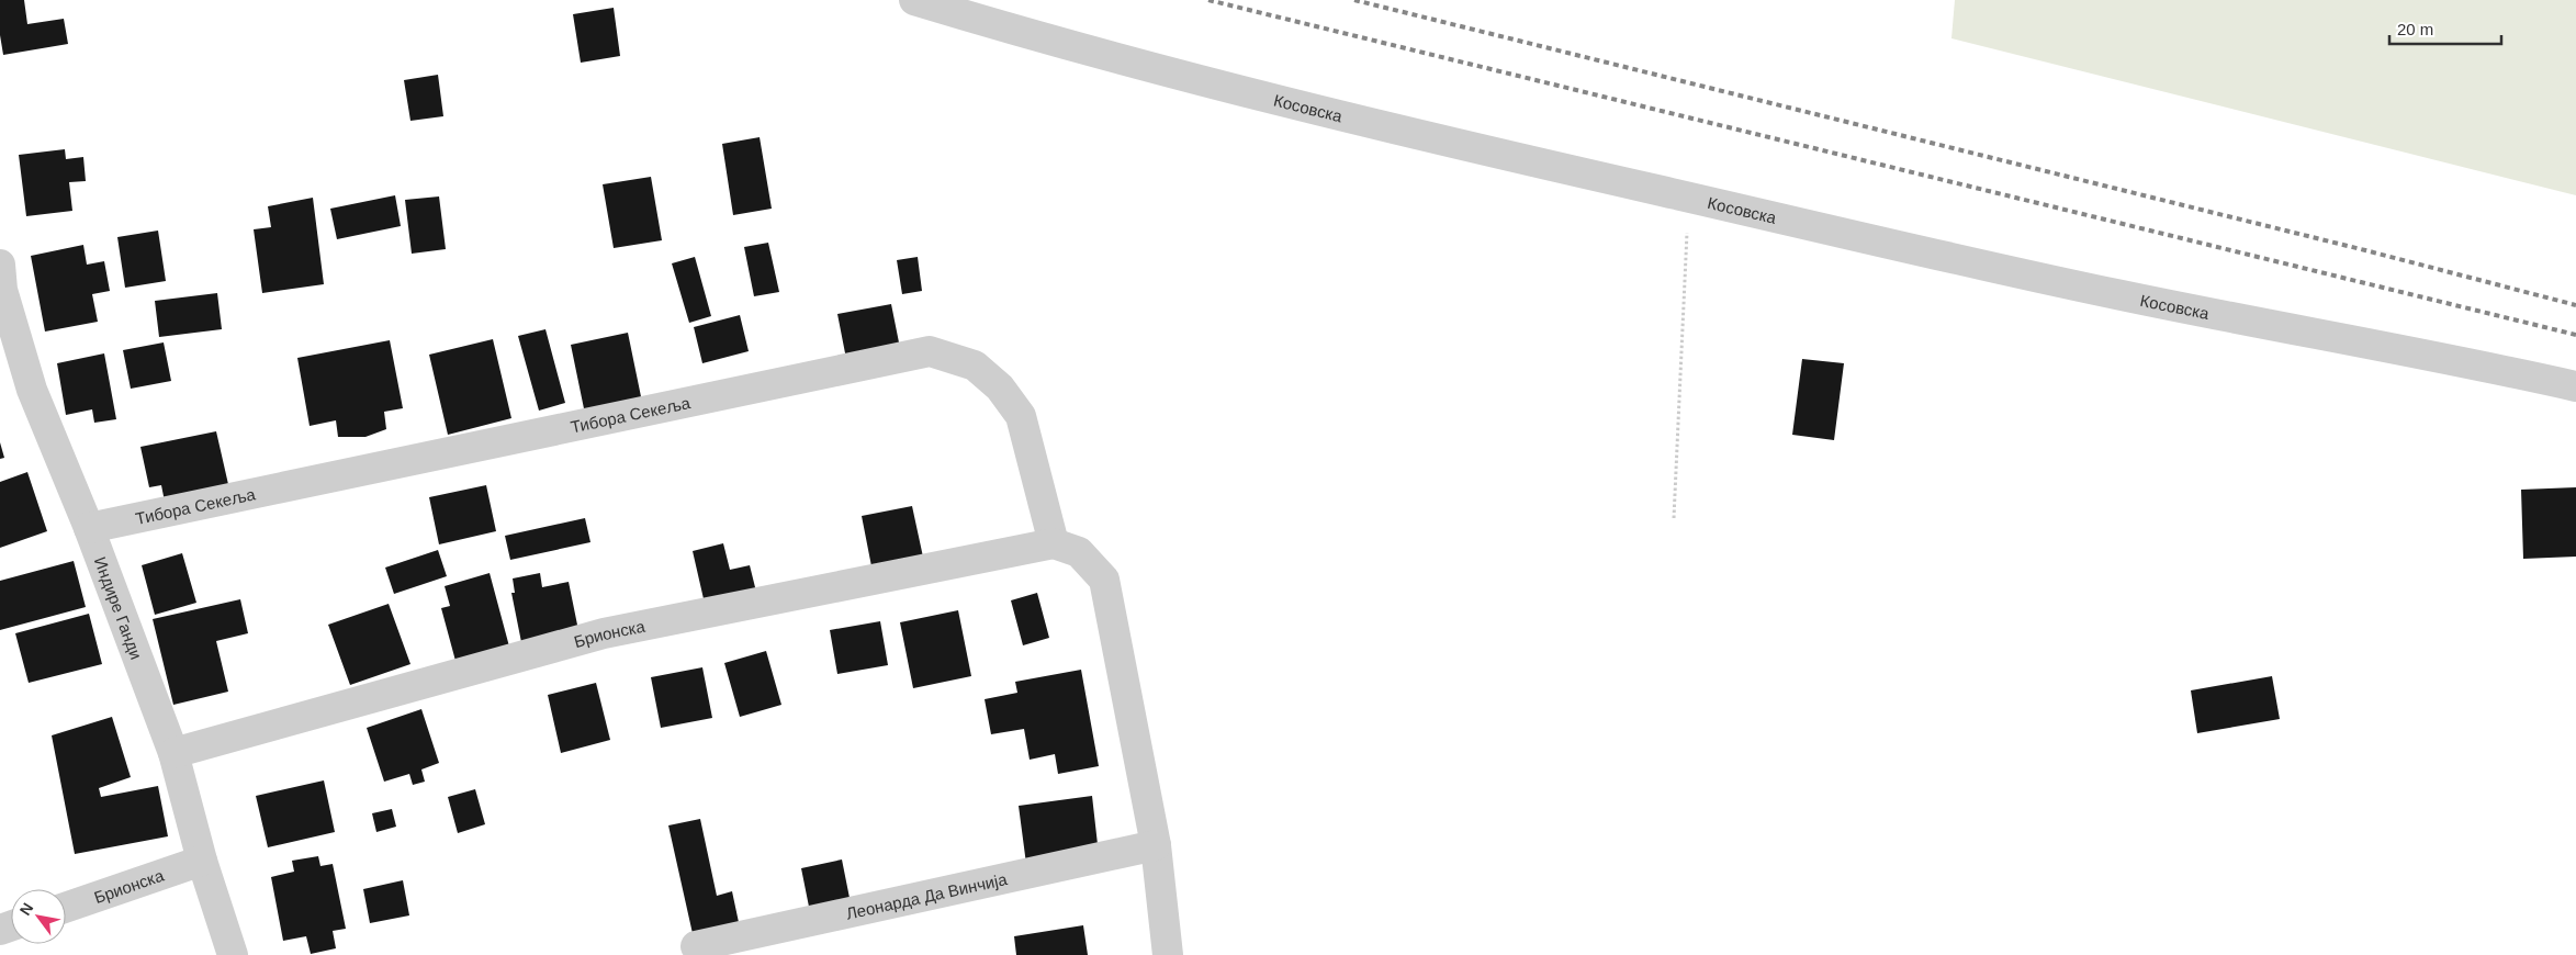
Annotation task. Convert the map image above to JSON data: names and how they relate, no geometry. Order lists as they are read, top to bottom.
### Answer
{
  "streets": {
    "street": [
      "Косовска",
      "Тибора Секеља",
      "Индире Ганди",
      "Брионска",
      "Леонарда Да Винчија"
    ]
  },
  "crossings": [
    ["Тибора Секеља", "Индире Ганди"],
    ["Тибора Секеља", "Брионска"],
    ["Индире Ганди", "Брионска"]
  ],
  "scale_bar": "20 m",
  "north": "top left"
}
